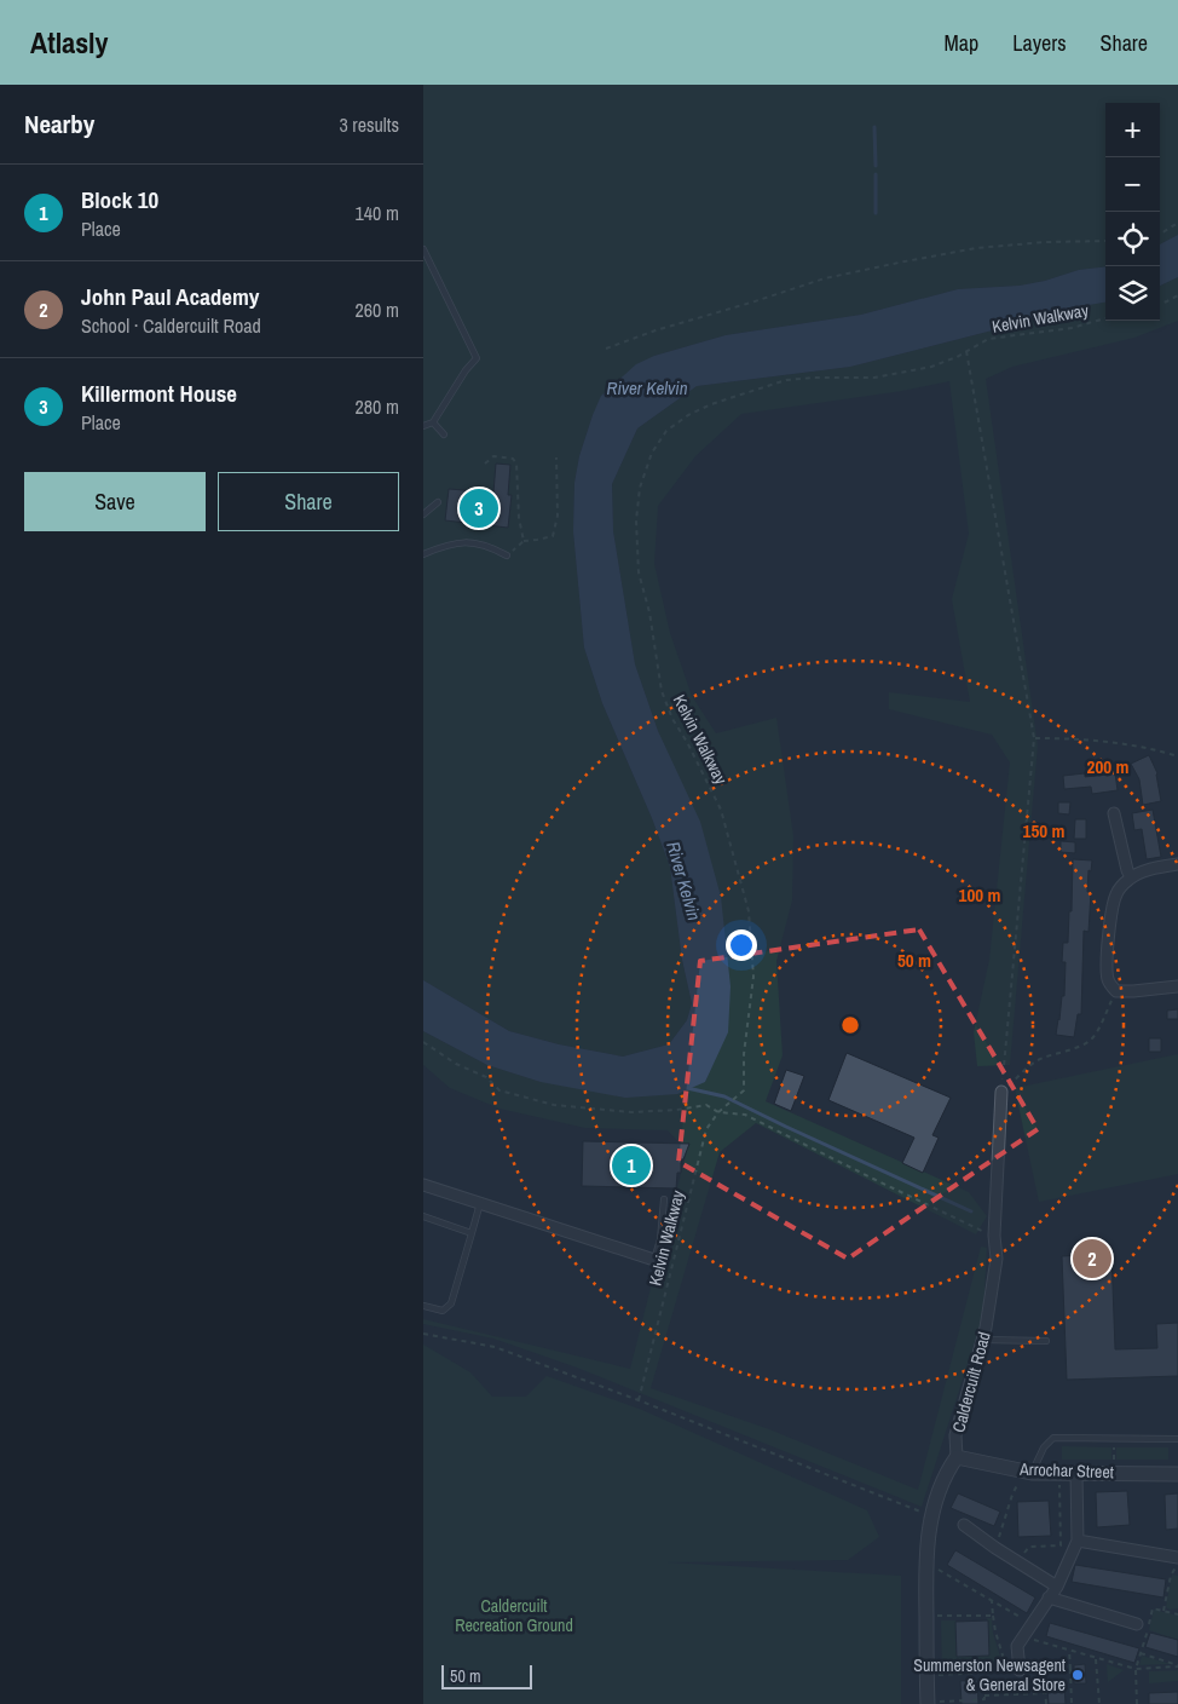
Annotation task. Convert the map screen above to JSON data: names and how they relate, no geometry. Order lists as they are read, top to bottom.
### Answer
{
  "streets": {
    "street": ["Caldercuilt Road", "Arrochar Street"],
    "path": ["Kelvin Walkway"]
  },
  "crossings": [
    ["Caldercuilt Road", "Arrochar Street"]
  ],
  "water": ["River Kelvin"],
  "parks": ["Caldercuilt Recreation Ground"],
  "places": ["Summerston Newsagent & General Store"],
  "scale_bar": "50 m",
  "page": {
    "header": "Atlasly",
    "nav": ["Map", "Layers", "Share"],
    "heading": ["Nearby", "3 results"],
    "map_buttons": ["+", "−"],
    "list": [
      {
        "mark": "1",
        "name": "Block 10",
        "note": "Place",
        "value": "140 m"
      },
      {
        "mark": "2",
        "name": "John Paul Academy",
        "note": "School · Caldercuilt Road",
        "value": "260 m"
      },
      {
        "mark": "3",
        "name": "Killermont House",
        "note": "Place",
        "value": "280 m"
      }
    ],
    "buttons": ["Save", "Share"],
    "pins": ["3", "1", "2"],
    "scale": "50 m"
  },
  "rings": [
    "200 m",
    "150 m",
    "100 m",
    "50 m"
  ]
}
